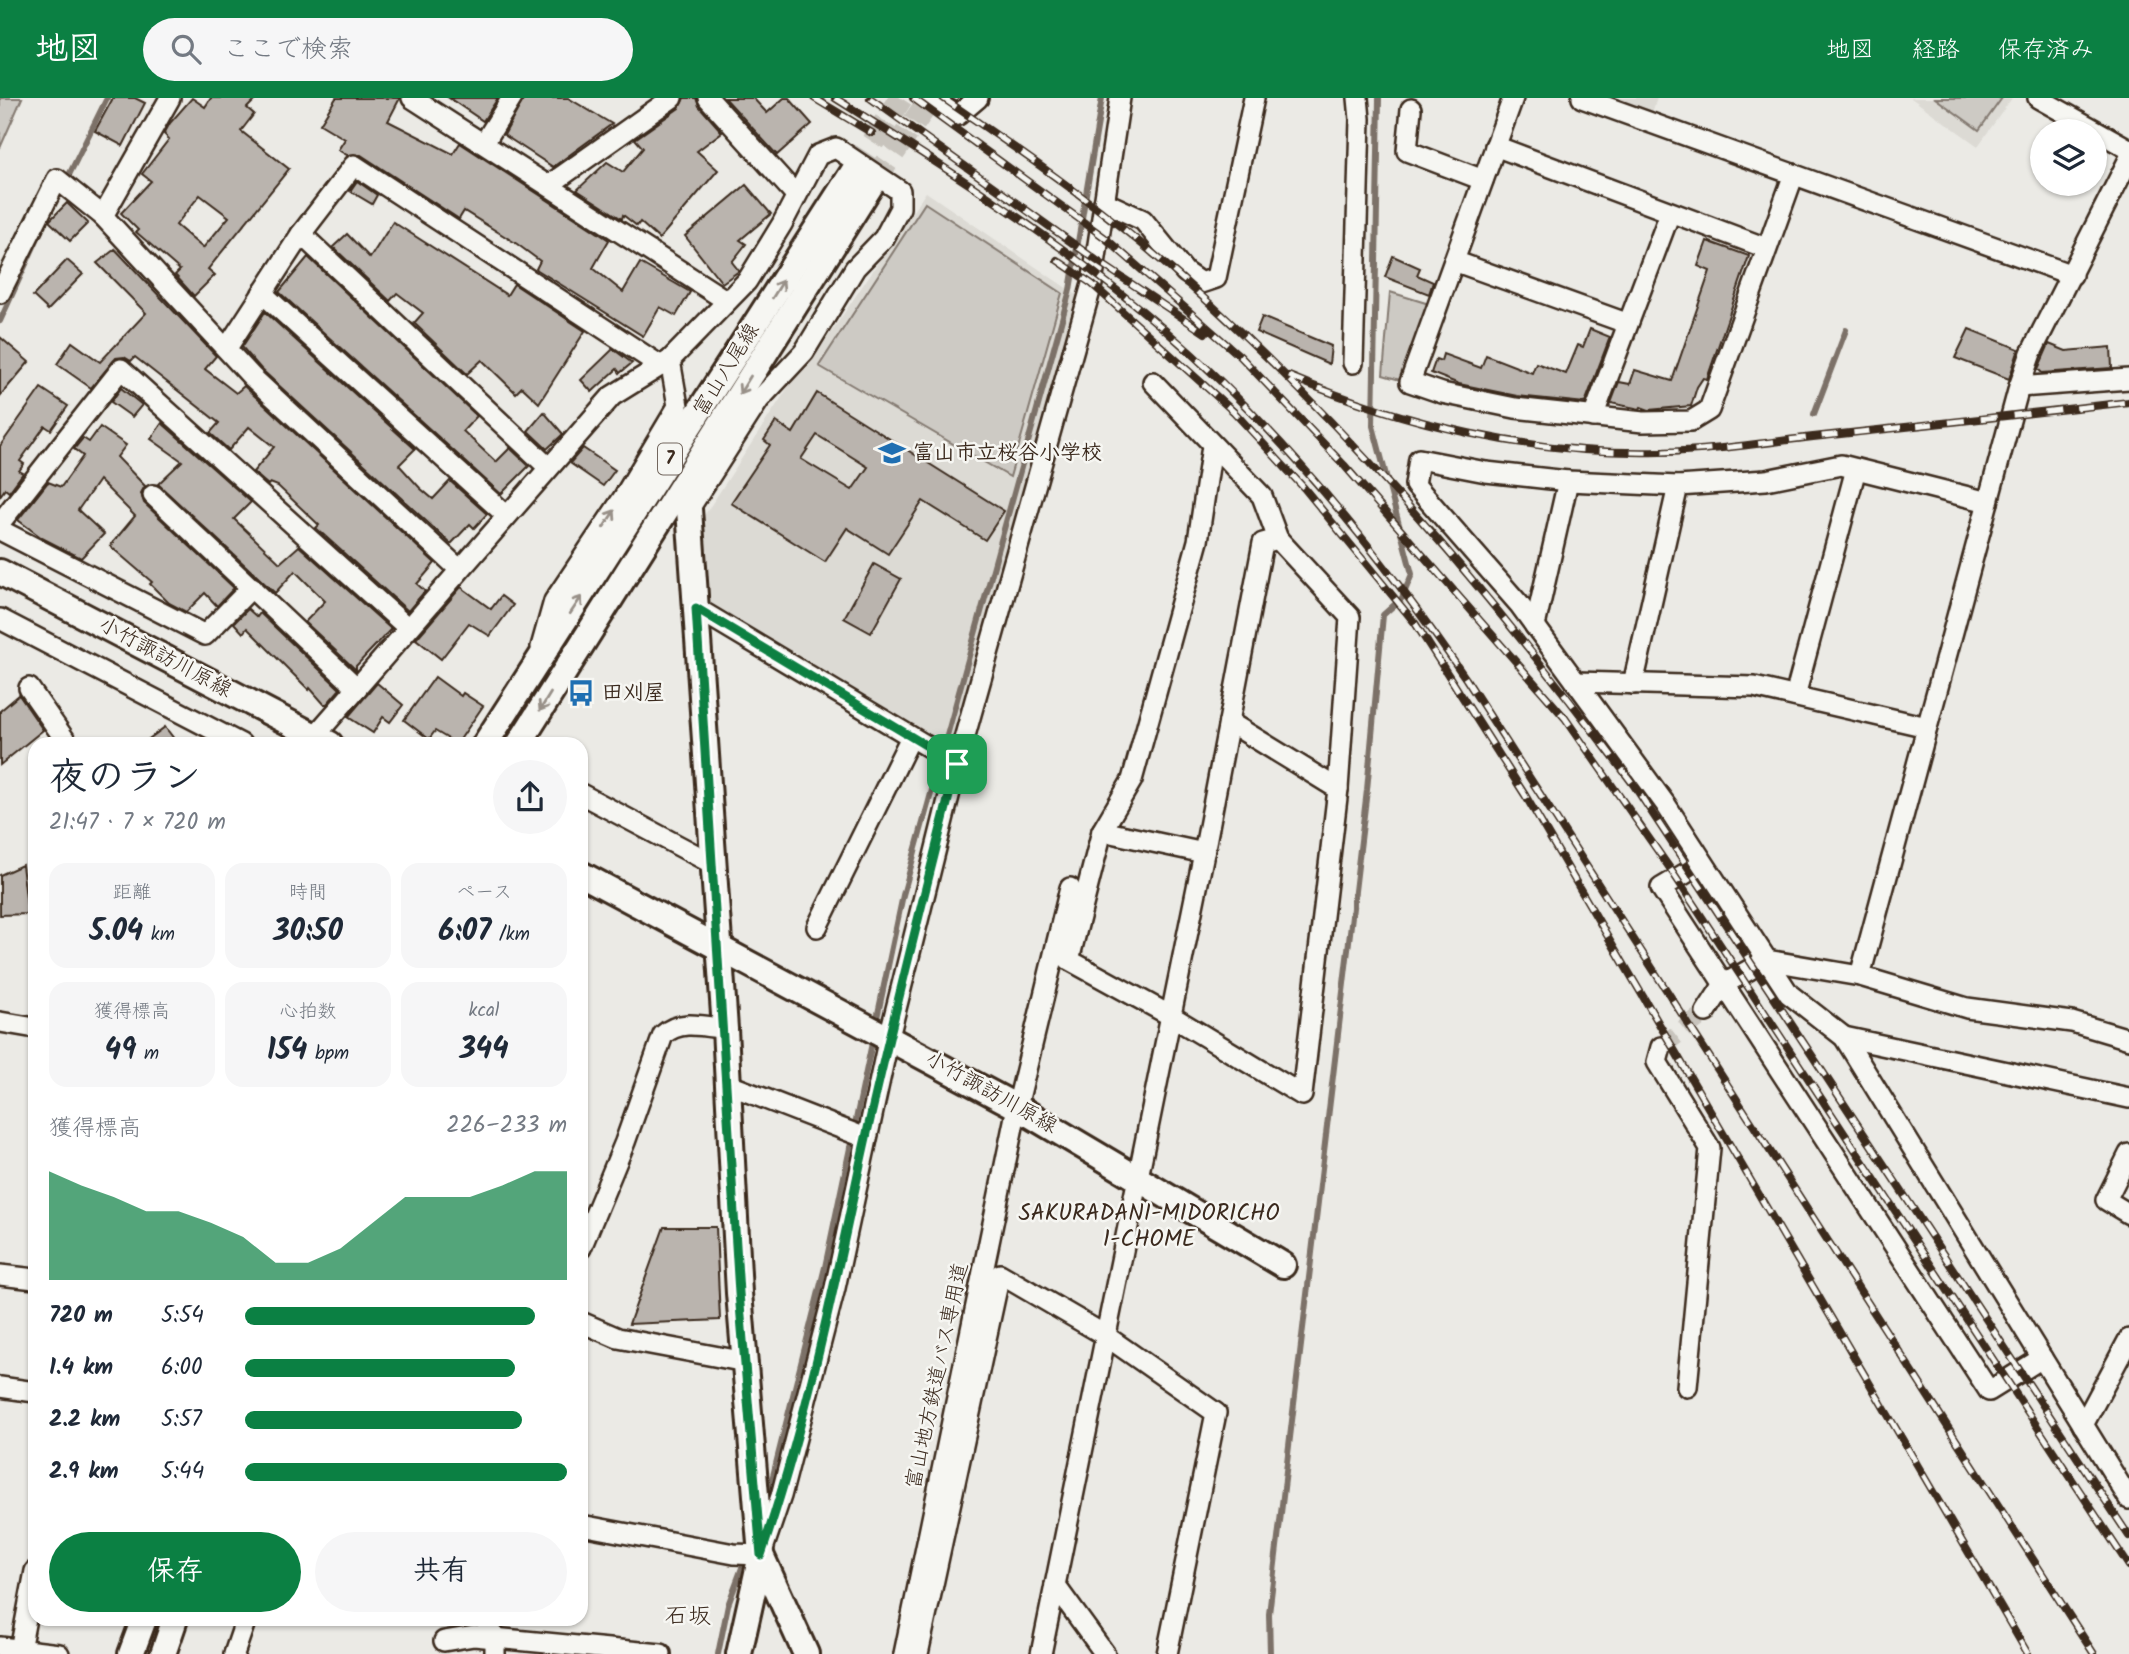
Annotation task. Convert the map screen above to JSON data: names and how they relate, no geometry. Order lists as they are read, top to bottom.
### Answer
{
  "streets": {
    "main road": ["富山八尾線", "7", "小竹諏訪川原線"],
    "street": ["富山地方鉄道バス専用道"]
  },
  "crossings": [
    ["小竹諏訪川原線", "富山地方鉄道バス専用道"]
  ],
  "districts": ["SAKURADANI-MIDORICHO 1-CHOME", "石坂"],
  "places": {
    "school or university": ["富山市立桜谷小学校"],
    "bus stop": ["田刈屋"]
  },
  "page": {
    "header": "地図",
    "search": "ここで検索",
    "nav": ["地図", "経路", "保存済み"],
    "heading": ["夜のラン", "21:47 · 7 × 720 m"],
    "stats": [
      ["距離", "5.04 km"],
      ["時間", "30:50"],
      ["ペース", "6:07 /km"],
      ["獲得標高", "49 m"],
      ["心拍数", "154 bpm"],
      ["kcal", "344"]
    ],
    "chart": ["獲得標高", "226–233 m"],
    "list": [
      {
        "name": "720 m",
        "note": "5:54"
      },
      {
        "name": "1.4 km",
        "note": "6:00"
      },
      {
        "name": "2.2 km",
        "note": "5:57"
      },
      {
        "name": "2.9 km",
        "note": "5:44"
      }
    ],
    "buttons": ["保存", "共有"]
  }
}
